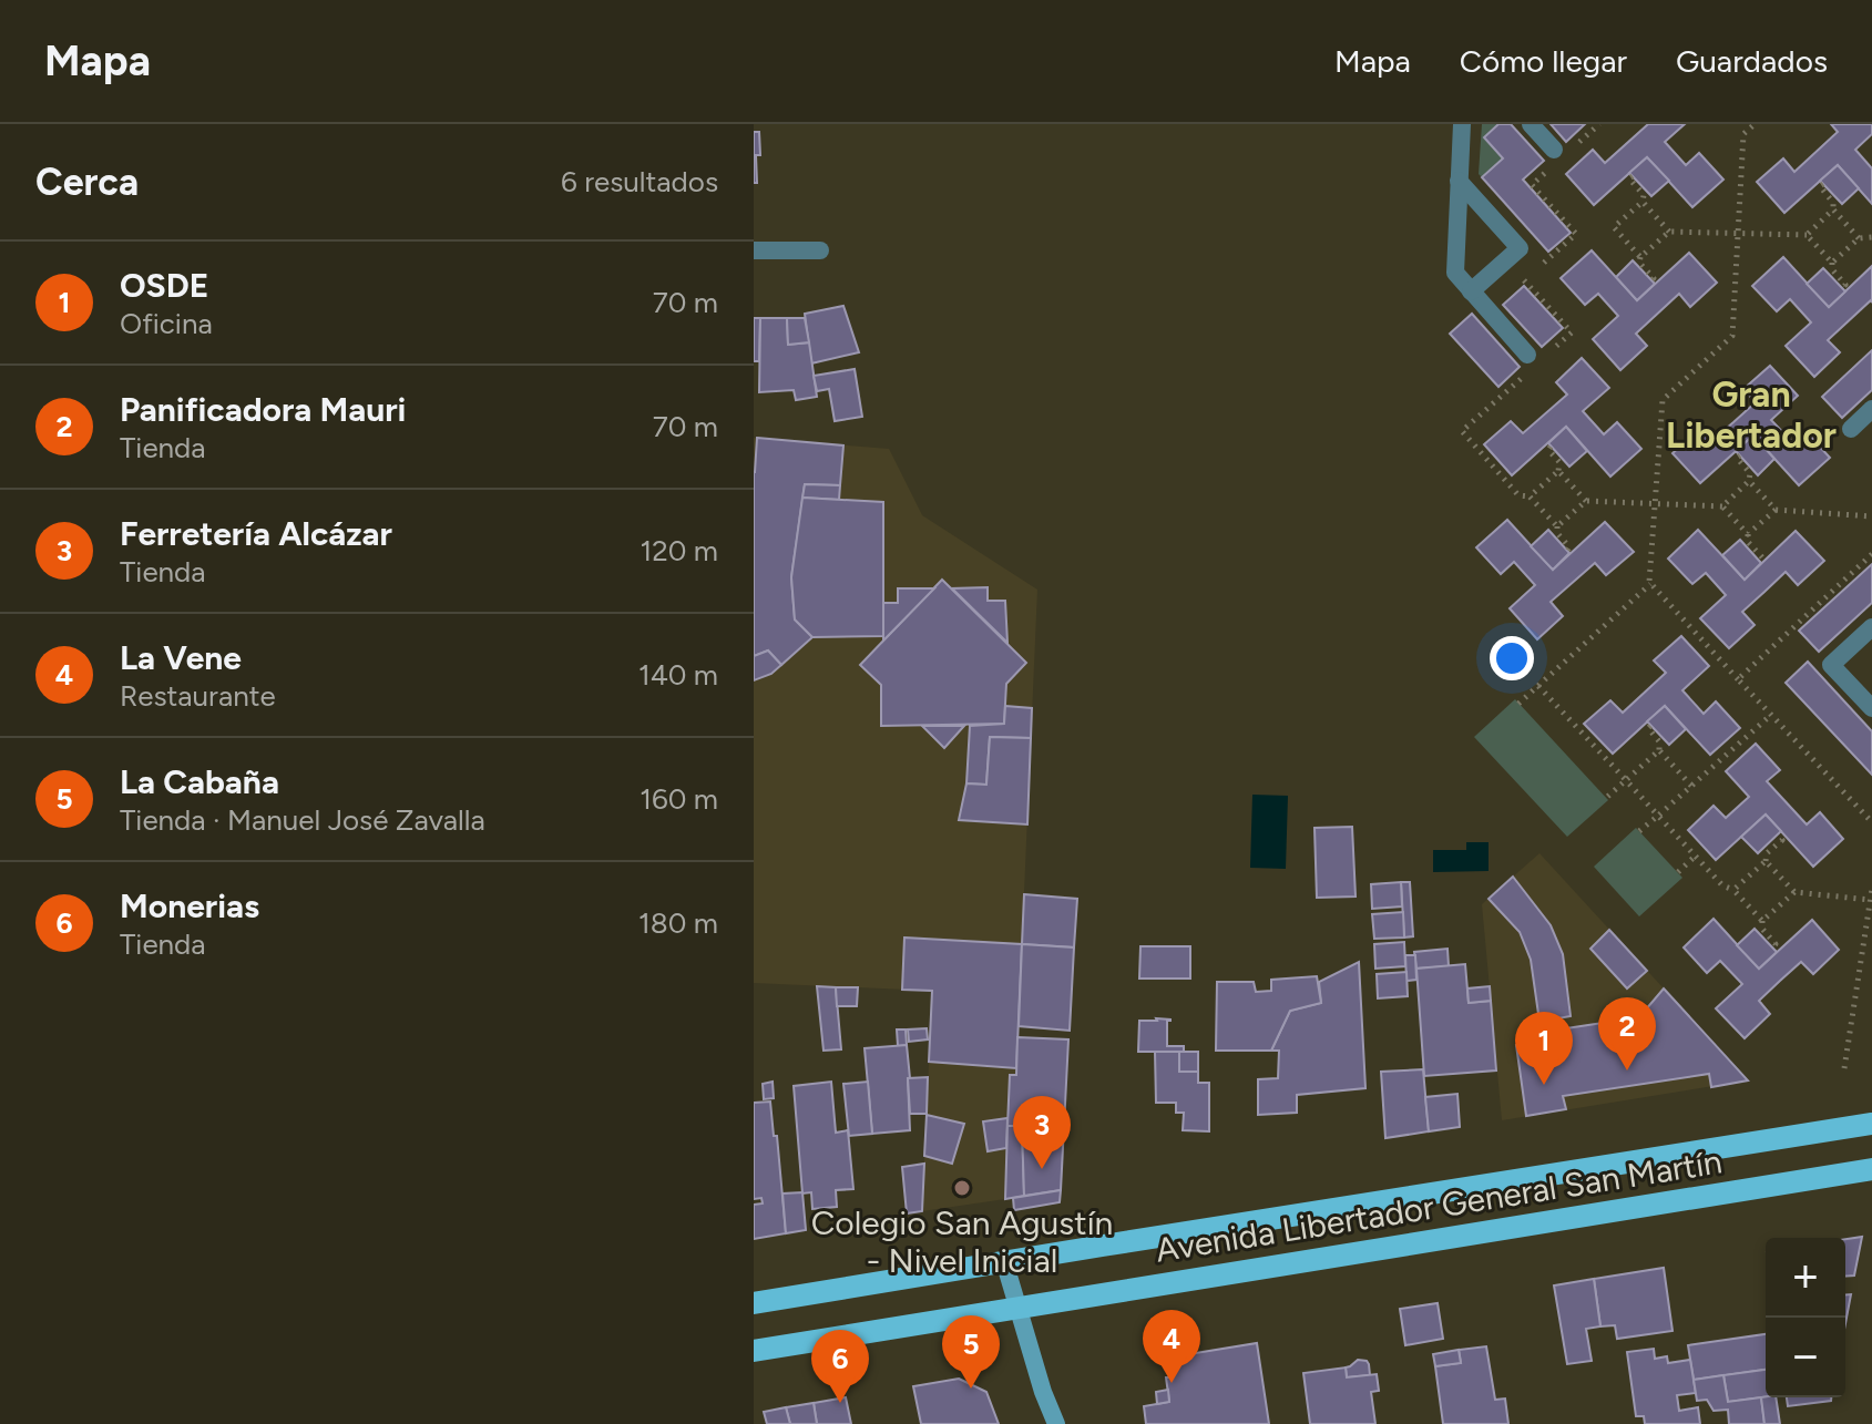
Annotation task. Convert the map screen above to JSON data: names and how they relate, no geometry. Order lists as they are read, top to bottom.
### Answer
{
  "streets": {
    "main road": ["Avenida Libertador General San Martín"]
  },
  "districts": ["Gran Libertador"],
  "places": ["Colegio San Agustín - Nivel Inicial"],
  "page": {
    "header": "Mapa",
    "nav": ["Mapa", "Cómo llegar", "Guardados"],
    "heading": ["Cerca", "6 resultados"],
    "list": [
      {
        "mark": "1",
        "name": "OSDE",
        "note": "Oficina",
        "value": "70 m"
      },
      {
        "mark": "2",
        "name": "Panificadora Mauri",
        "note": "Tienda",
        "value": "70 m"
      },
      {
        "mark": "3",
        "name": "Ferretería Alcázar",
        "note": "Tienda",
        "value": "120 m"
      },
      {
        "mark": "4",
        "name": "La Vene",
        "note": "Restaurante",
        "value": "140 m"
      },
      {
        "mark": "5",
        "name": "La Cabaña",
        "note": "Tienda · Manuel José Zavalla",
        "value": "160 m"
      },
      {
        "mark": "6",
        "name": "Monerias",
        "note": "Tienda",
        "value": "180 m"
      }
    ],
    "pins": [
      "2",
      "1",
      "3",
      "4",
      "5",
      "6"
    ],
    "map_buttons": ["+", "−"]
  }
}
